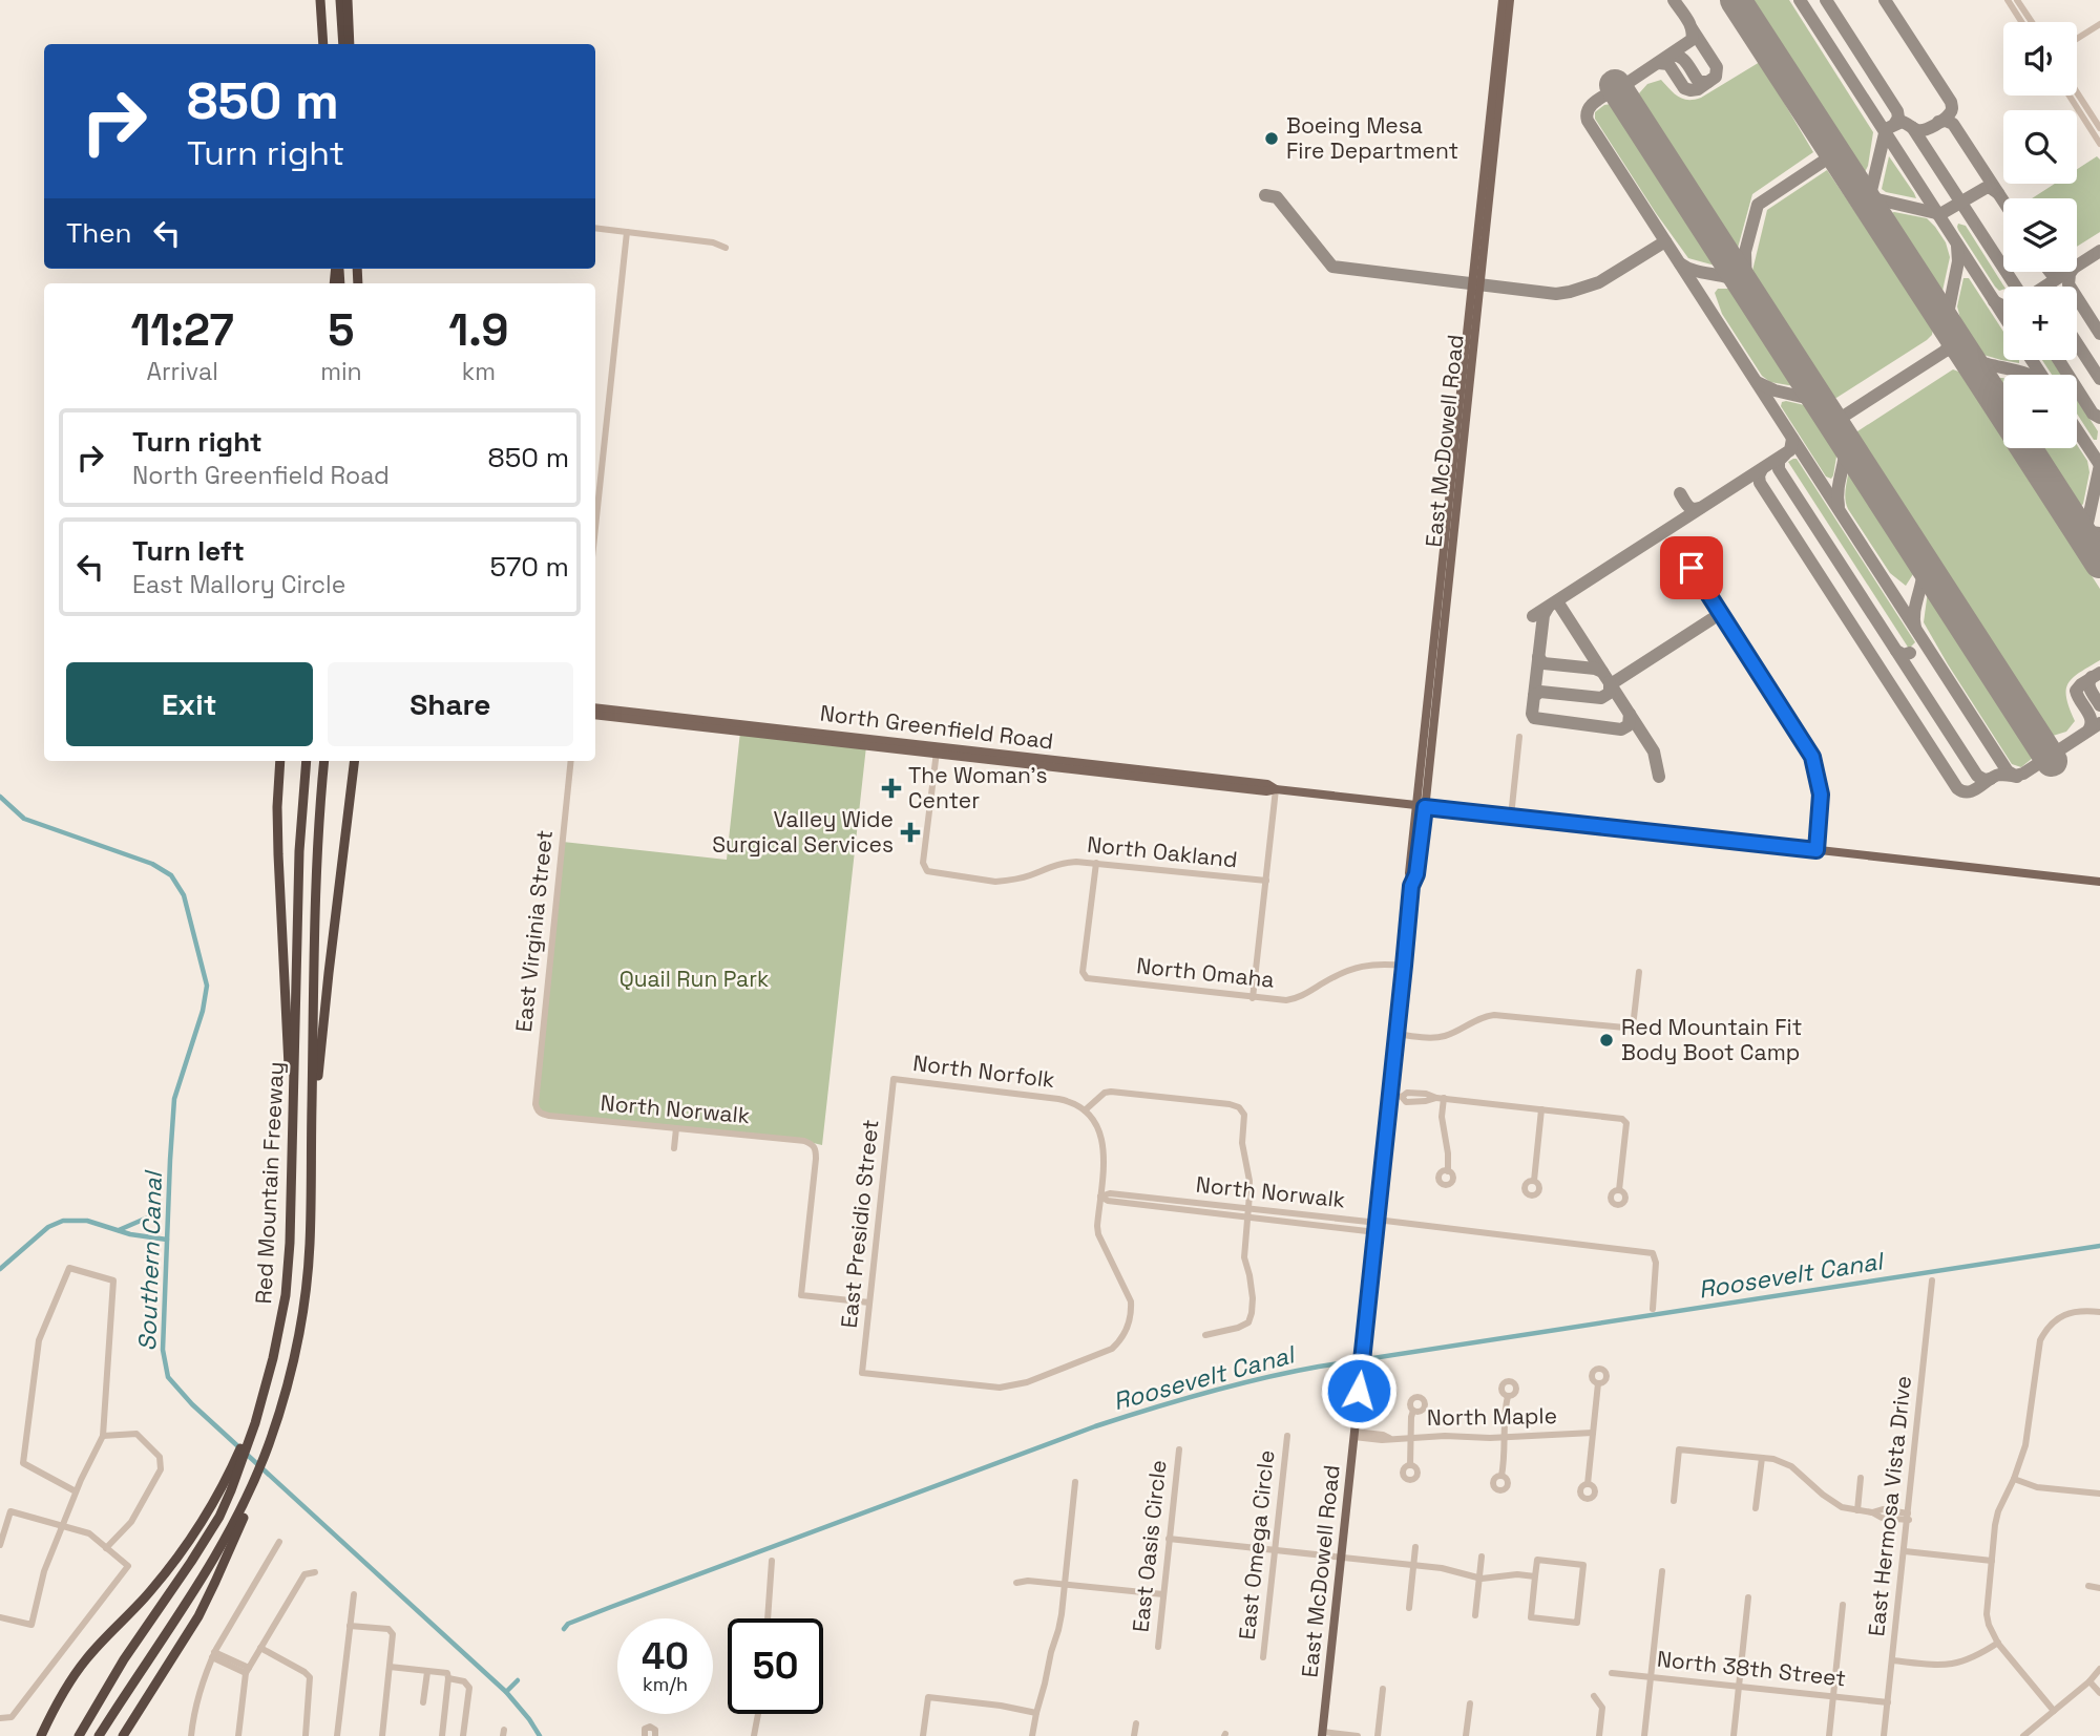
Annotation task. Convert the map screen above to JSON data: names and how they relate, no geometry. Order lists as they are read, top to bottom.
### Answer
{
  "streets": {
    "highway": ["Red Mountain Freeway"],
    "main road": ["East McDowell Road", "North Greenfield Road"],
    "street": [
      "North Oakland",
      "East Virginia Street",
      "North Omaha",
      "North Norfolk",
      "North Norwalk",
      "East Presidio Street",
      "North Maple",
      "East Hermosa Vista Drive",
      "East Omega Circle",
      "East Oasis Circle",
      "North 38th Street"
    ]
  },
  "crossings": [
    ["East McDowell Road", "North Greenfield Road"],
    ["East McDowell Road", "North Omaha"],
    ["East McDowell Road", "North Norwalk"],
    ["East McDowell Road", "North Maple"],
    ["North Greenfield Road", "North Oakland"],
    ["North Oakland", "North Omaha"],
    ["East Virginia Street", "North Norwalk"],
    ["North Norfolk", "East Presidio Street"],
    ["North Norwalk", "East Presidio Street"],
    ["East Hermosa Vista Drive", "North 38th Street"]
  ],
  "water": ["Southern Canal", "Roosevelt Canal"],
  "parks": ["Quail Run Park"],
  "places": {
    "other": ["Boeing Mesa Fire Department", "Red Mountain Fit Body Boot Camp"],
    "health": ["The Woman's Center", "Valley Wide Surgical Services"]
  },
  "page": {
    "map_buttons": ["+", "−"],
    "turn": ["850 m", "Turn right"],
    "then": "Then",
    "eta": [
      "11:27",
      "Arrival",
      "5",
      "min",
      "1.9",
      "km"
    ],
    "list": [
      {
        "name": "Turn right",
        "note": "North Greenfield Road",
        "value": "850 m"
      },
      {
        "name": "Turn left",
        "note": "East Mallory Circle",
        "value": "570 m"
      }
    ],
    "buttons": ["Exit", "Share"],
    "speed": "40 km/h",
    "limit": "50"
  }
}
